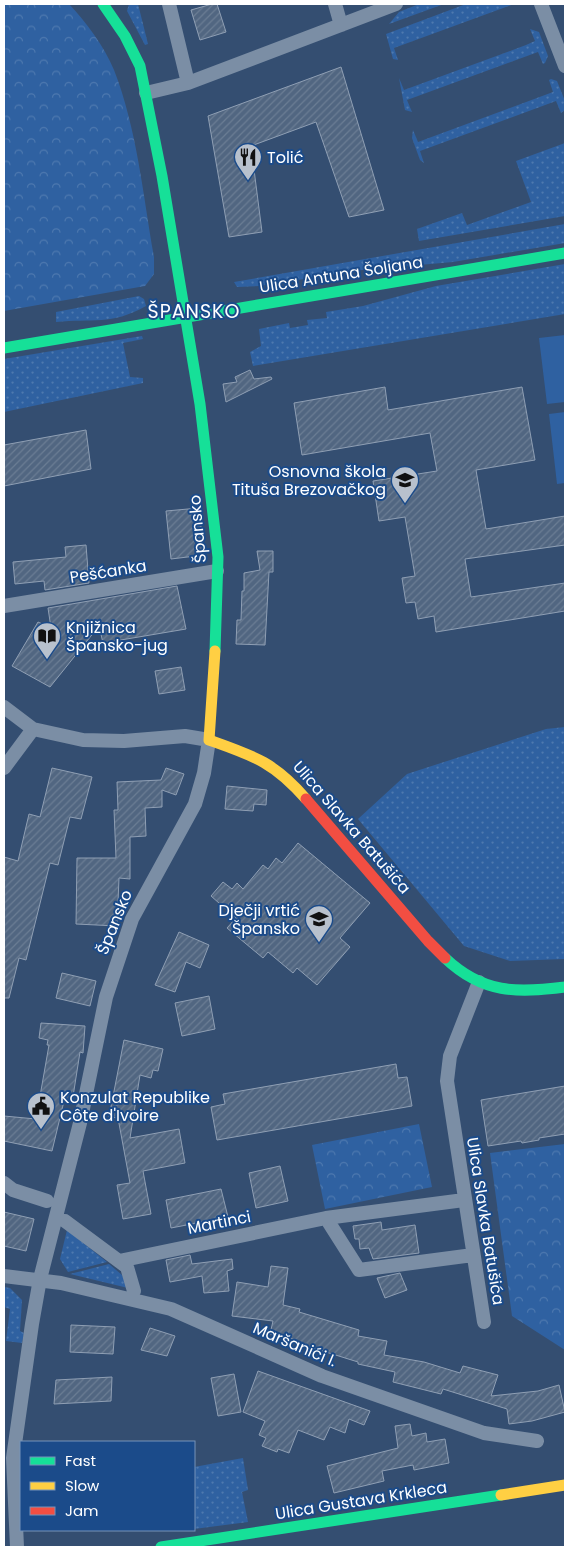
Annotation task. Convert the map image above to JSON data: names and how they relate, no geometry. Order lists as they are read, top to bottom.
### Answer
{
  "streets": {
    "street": [
      "Ulica Antuna Šoljana",
      "Špansko",
      "Pešćanka",
      "Ulica Slavka Batušića",
      "Martinci",
      "Maršanići I.",
      "Ulica Gustava Krkleca"
    ]
  },
  "crossings": [
    ["Ulica Antuna Šoljana", "Špansko"],
    ["Špansko", "Pešćanka"],
    ["Špansko", "Ulica Slavka Batušića"],
    ["Špansko", "Maršanići I."],
    ["Ulica Slavka Batušića", "Martinci"]
  ],
  "districts": ["ŠPANSKO"],
  "places": {
    "restaurant": ["Tolić"],
    "school or university": ["Osnovna škola Tituša Brezovačkog", "Dječji vrtić Špansko"],
    "library": ["Knjižnica Špansko-jug"],
    "public building": ["Konzulat Republike Côte d'Ivoire"]
  },
  "legend": ["Fast", "Slow", "Jam"]
}
